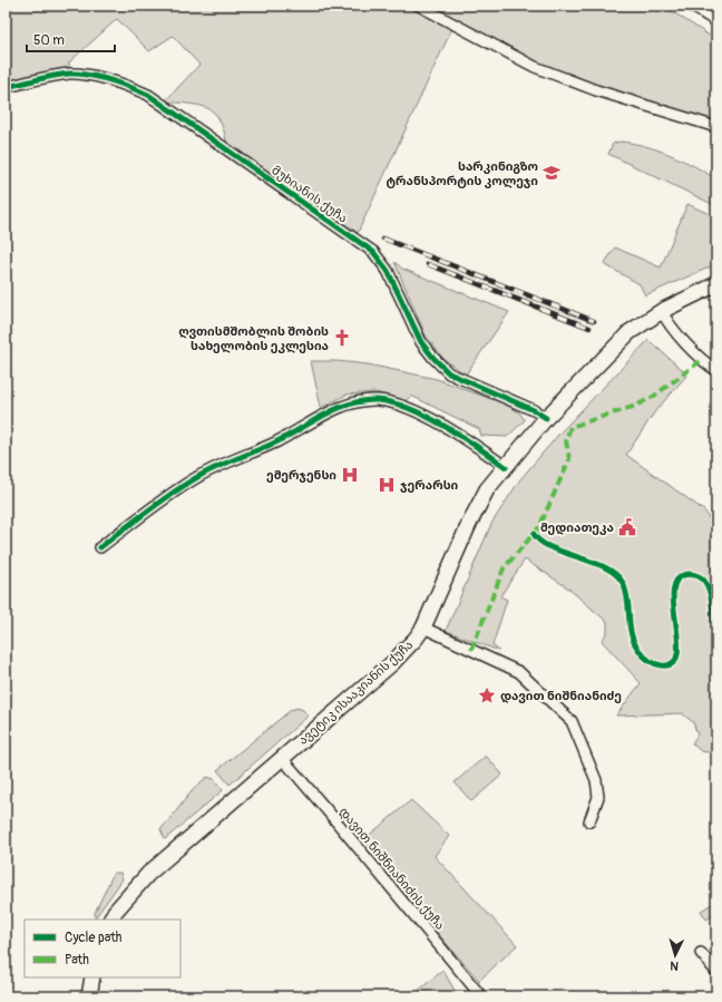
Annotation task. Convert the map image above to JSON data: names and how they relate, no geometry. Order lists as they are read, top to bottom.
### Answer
{
  "streets": {
    "main road": ["ავეტიკ ისააკიანის ქუჩა"],
    "street": ["მუხიანის ქუჩა", "დავით ნიშნიანიძის ქუჩა"]
  },
  "crossings": [
    ["მუხიანის ქუჩა", "ავეტიკ ისააკიანის ქუჩა"],
    ["ავეტიკ ისააკიანის ქუჩა", "დავით ნიშნიანიძის ქუჩა"]
  ],
  "places": {
    "school or university": ["სარკინიგზო ტრანსპორტის კოლეჯი"],
    "church": ["ღვთისმშობლის შობის სახელობის ეკლესია"],
    "hospital": ["ემერჯენსი", "ჯერარსი"],
    "public building": ["მედიათეკა"],
    "place": ["დავით ნიშნიანიძე"]
  },
  "legend": ["Cycle path", "Path"],
  "scale_bar": "50 m",
  "north": "bottom"
}
